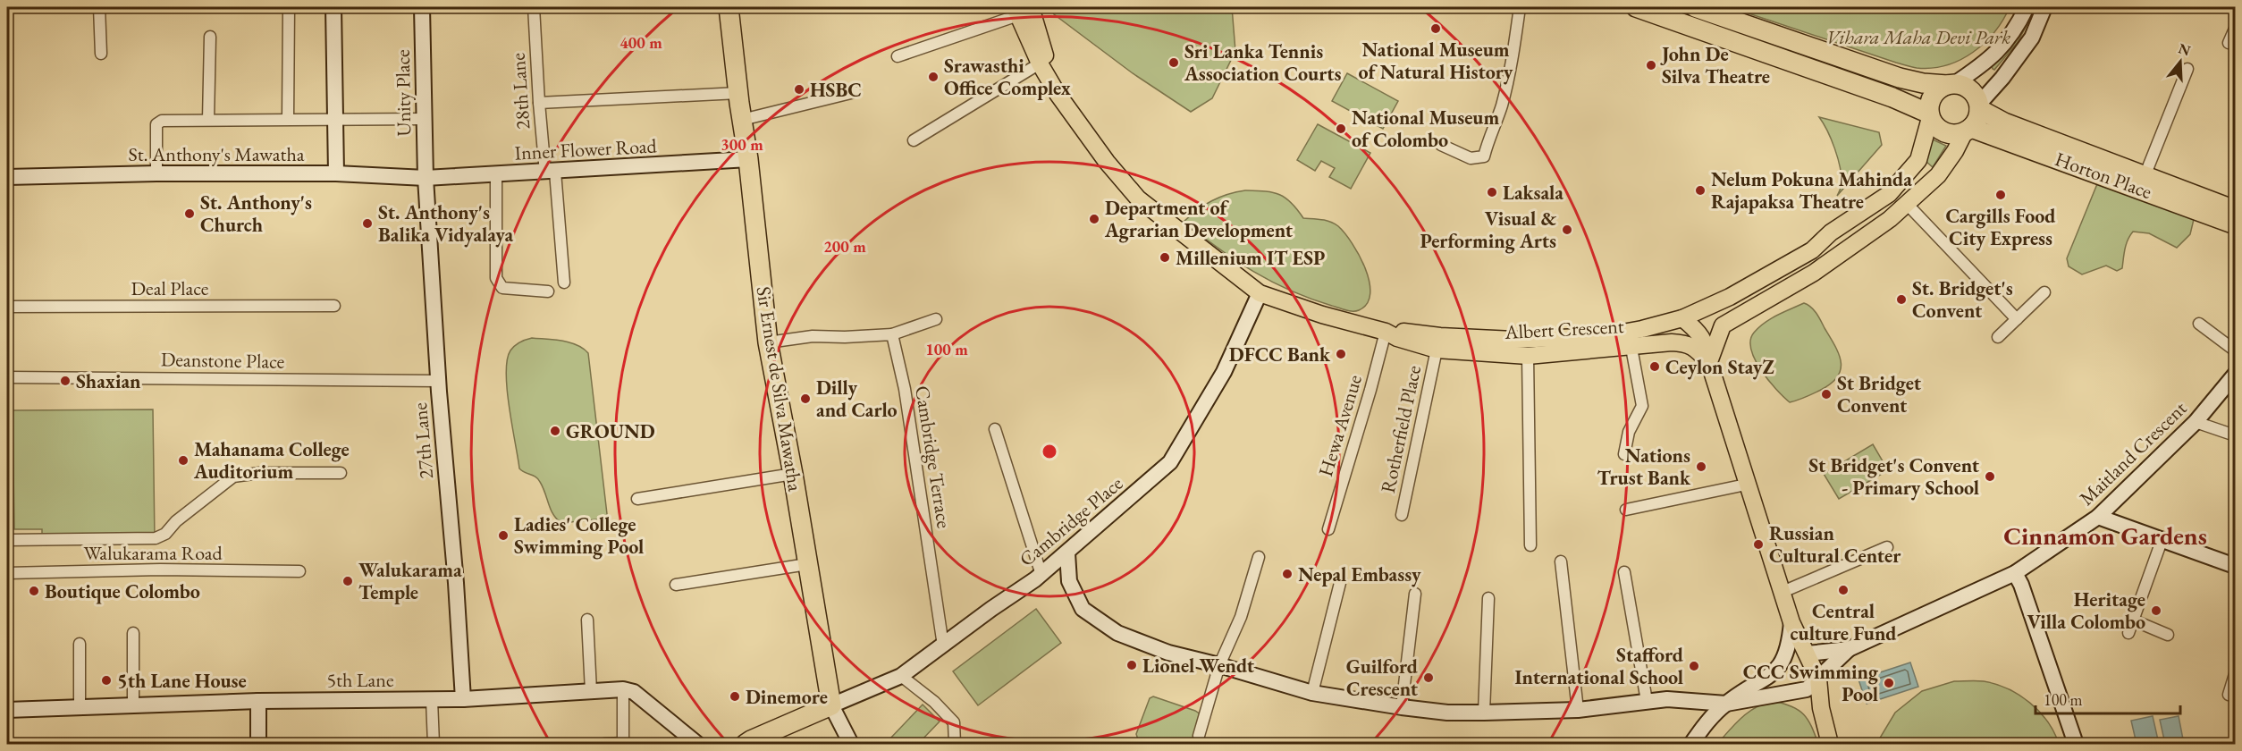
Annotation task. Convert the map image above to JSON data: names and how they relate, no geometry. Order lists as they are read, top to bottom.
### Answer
{
  "streets": {
    "highway": ["Horton Place", "Sir Ernest de Silva Mawatha"],
    "main road": [
      "Unity Place",
      "Inner Flower Road",
      "St. Anthony's Mawatha",
      "Albert Crescent",
      "27th Lane",
      "Maitland Crescent",
      "Cambridge Place",
      "5th Lane"
    ],
    "street": [
      "28th Lane",
      "Deal Place",
      "Deanstone Place",
      "Hewa Avenue",
      "Rotherfield Place",
      "Cambridge Terrace",
      "Walukarama Road"
    ]
  },
  "crossings": [
    ["28th Lane", "Inner Flower Road"],
    ["Unity Place", "Inner Flower Road"],
    ["Unity Place", "St. Anthony's Mawatha"],
    ["Unity Place", "27th Lane"],
    ["Inner Flower Road", "St. Anthony's Mawatha"],
    ["Inner Flower Road", "Sir Ernest de Silva Mawatha"],
    ["Inner Flower Road", "27th Lane"],
    ["St. Anthony's Mawatha", "27th Lane"],
    ["Horton Place", "Albert Crescent"],
    ["Albert Crescent", "Hewa Avenue"],
    ["Albert Crescent", "Rotherfield Place"],
    ["Albert Crescent", "Cambridge Place"],
    ["Deanstone Place", "27th Lane"],
    ["Sir Ernest de Silva Mawatha", "Cambridge Place"],
    ["27th Lane", "5th Lane"],
    ["Maitland Crescent", "Cambridge Place"],
    ["Cambridge Terrace", "Cambridge Place"]
  ],
  "districts": ["Cinnamon Gardens"],
  "parks": ["Vihara Maha Devi Park"],
  "places": [
    "National Museum of Natural History",
    "Sri Lanka Tennis Association Courts",
    "John De Silva Theatre",
    "Srawasthi Office Complex",
    "HSBC",
    "National Museum of Colombo",
    "Nelum Pokuna Mahinda Rajapaksa Theatre",
    "Laksala",
    "Cargills Food City Express",
    "St. Anthony's Church",
    "Department of Agrarian Development",
    "St. Anthony's Balika Vidyalaya",
    "Visual & Performing Arts",
    "Millenium IT ESP",
    "St. Bridget's Convent",
    "DFCC Bank",
    "Ceylon StayZ",
    "Shaxian",
    "St Bridget Convent",
    "Dilly and Carlo",
    "GROUND",
    "Mahanama College Auditorium",
    "Nations Trust Bank",
    "St Bridget's Convent - Primary School",
    "Ladies' College Swimming Pool",
    "Russian Cultural Center",
    "Nepal Embassy",
    "Walukarama Temple",
    "Central culture Fund",
    "Boutique Colombo",
    "Heritage Villa Colombo",
    "Lionel Wendt",
    "Stafford International School",
    "Guilford Crescent",
    "5th Lane House",
    "CCC Swimming Pool",
    "Dinemore"
  ],
  "scale_bar": "100 m",
  "north": "top",
  "rings": [
    "400 m",
    "300 m",
    "200 m",
    "100 m"
  ]
}
